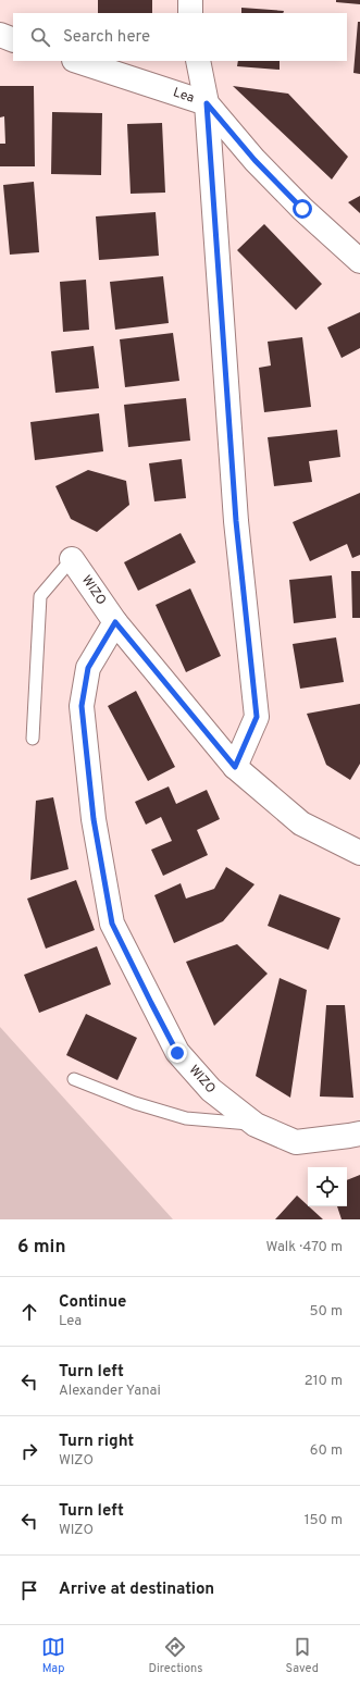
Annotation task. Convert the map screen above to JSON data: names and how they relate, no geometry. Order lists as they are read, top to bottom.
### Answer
{
  "streets": {
    "street": ["Lea", "WIZO"]
  },
  "page": {
    "search": "Search here",
    "heading": ["6 min", "Walk · 470 m"],
    "list": [
      ["Continue", "Lea", "50 m"],
      ["Turn left", "Alexander Yanai", "210 m"],
      ["Turn right", "WIZO", "60 m"],
      ["Turn left", "WIZO", "150 m"],
      "Arrive at destination"
    ],
    "nav": ["Map", "Directions", "Saved"]
  }
}
